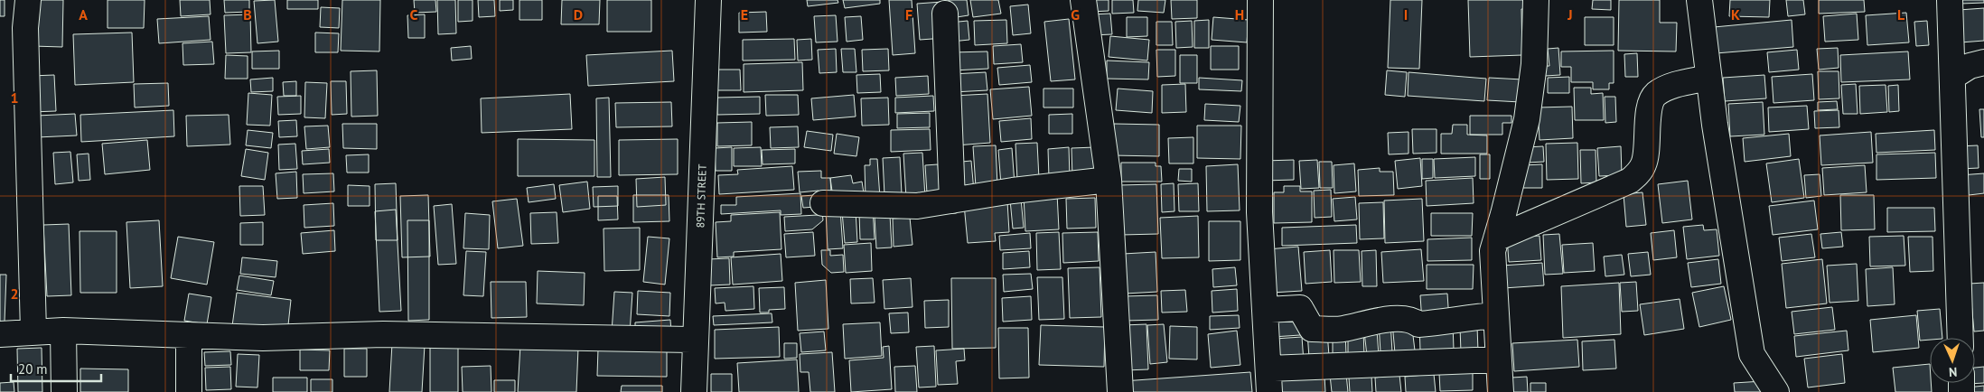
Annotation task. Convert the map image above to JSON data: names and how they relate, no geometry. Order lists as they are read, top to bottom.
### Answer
{
  "streets": {
    "street": ["89TH STREET"]
  },
  "scale_bar": "20 m",
  "north": "bottom",
  "grid": {
    "columns": [
      "A",
      "B",
      "C",
      "D",
      "E",
      "F",
      "G",
      "H",
      "I",
      "J",
      "K",
      "L"
    ],
    "rows": ["1", "2"]
  }
}
